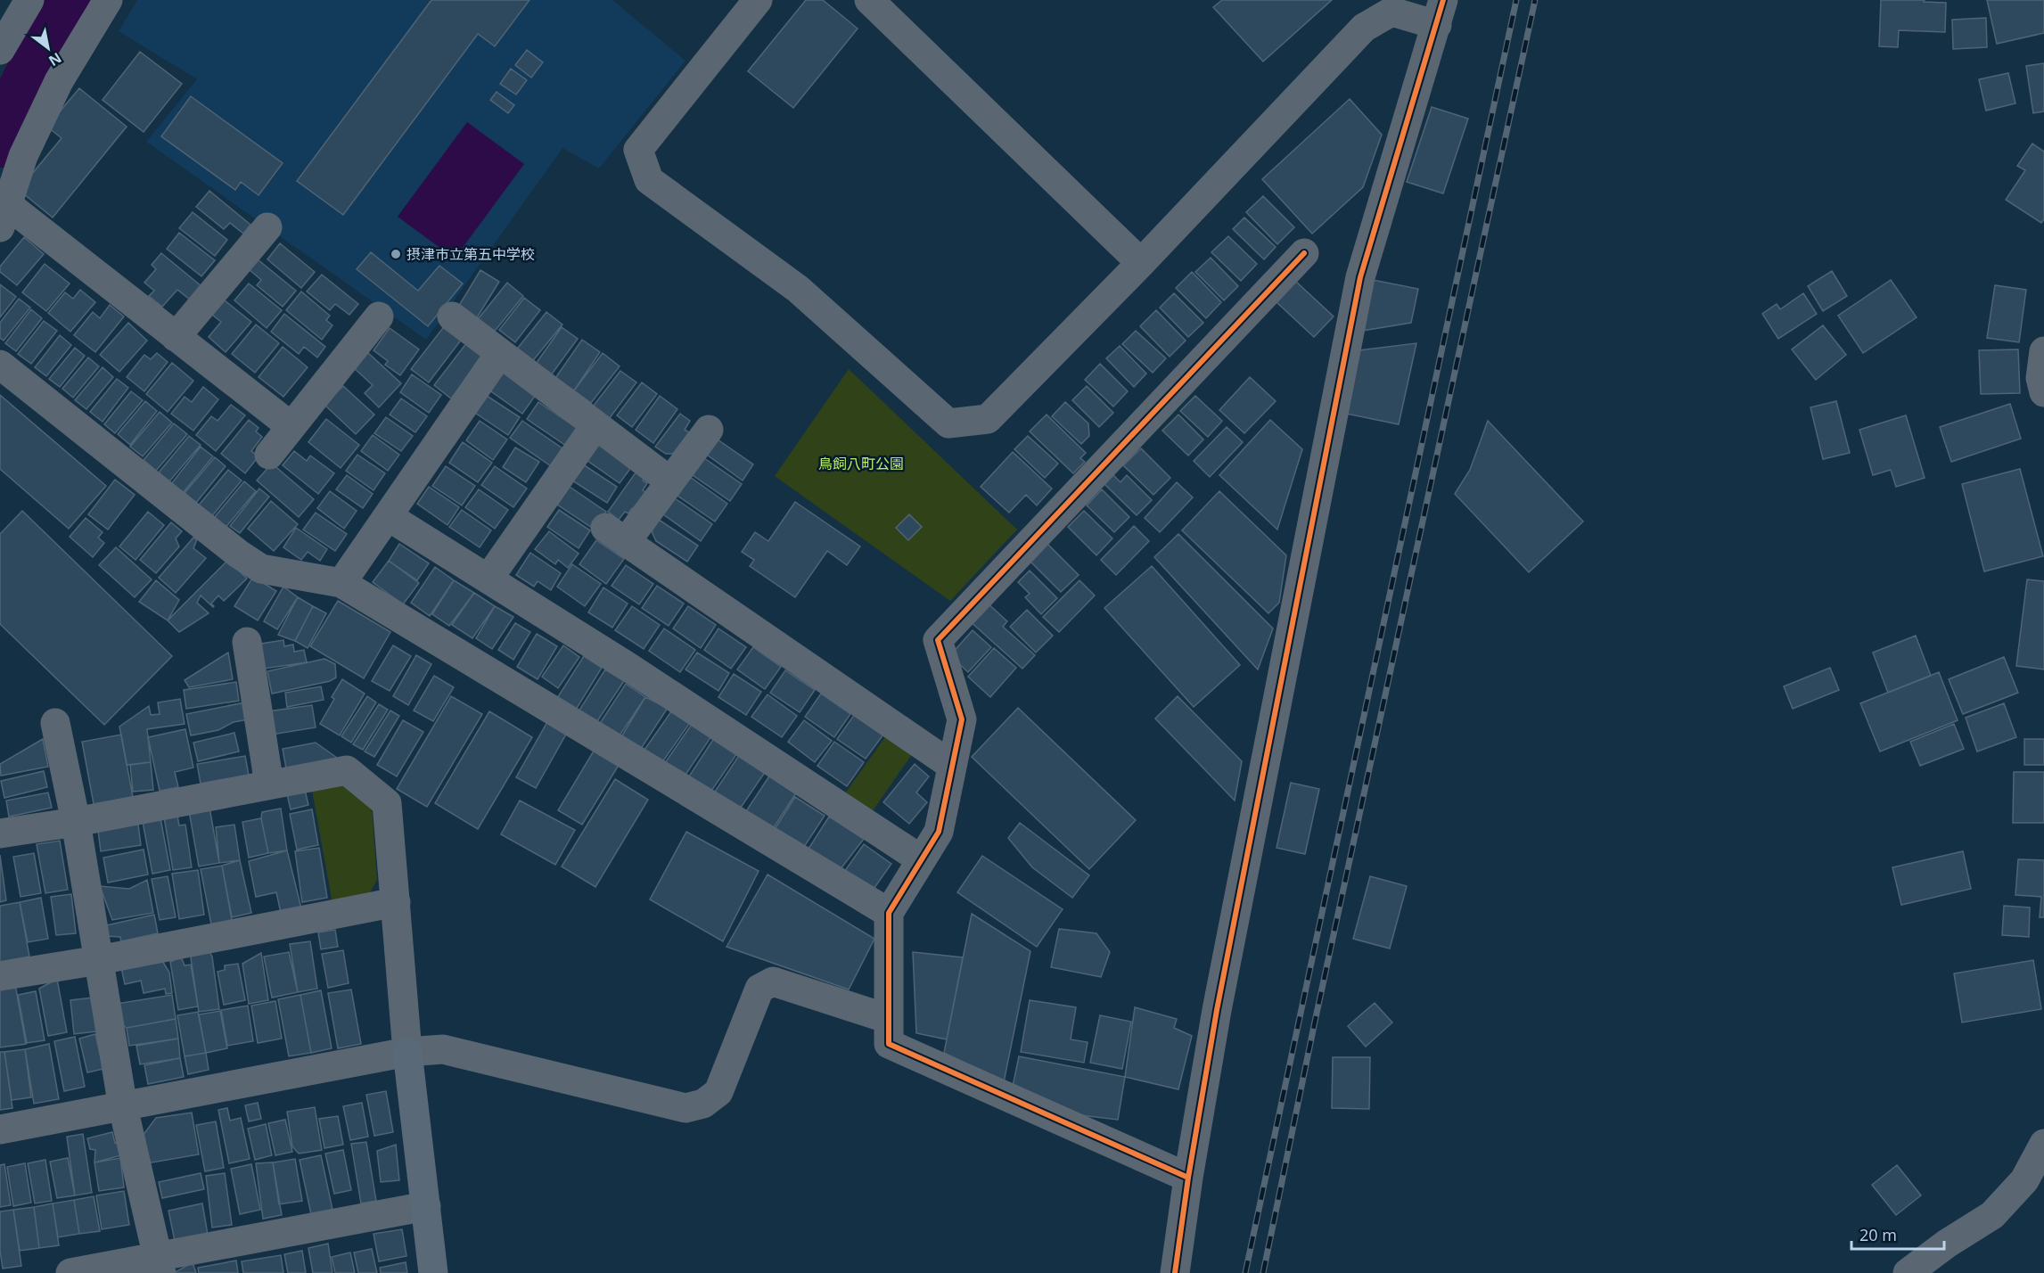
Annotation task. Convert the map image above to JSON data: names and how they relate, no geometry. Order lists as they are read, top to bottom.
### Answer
{
  "parks": ["鳥飼八町公園"],
  "places": ["摂津市立第五中学校"],
  "scale_bar": "20 m",
  "north": "bottom right"
}
